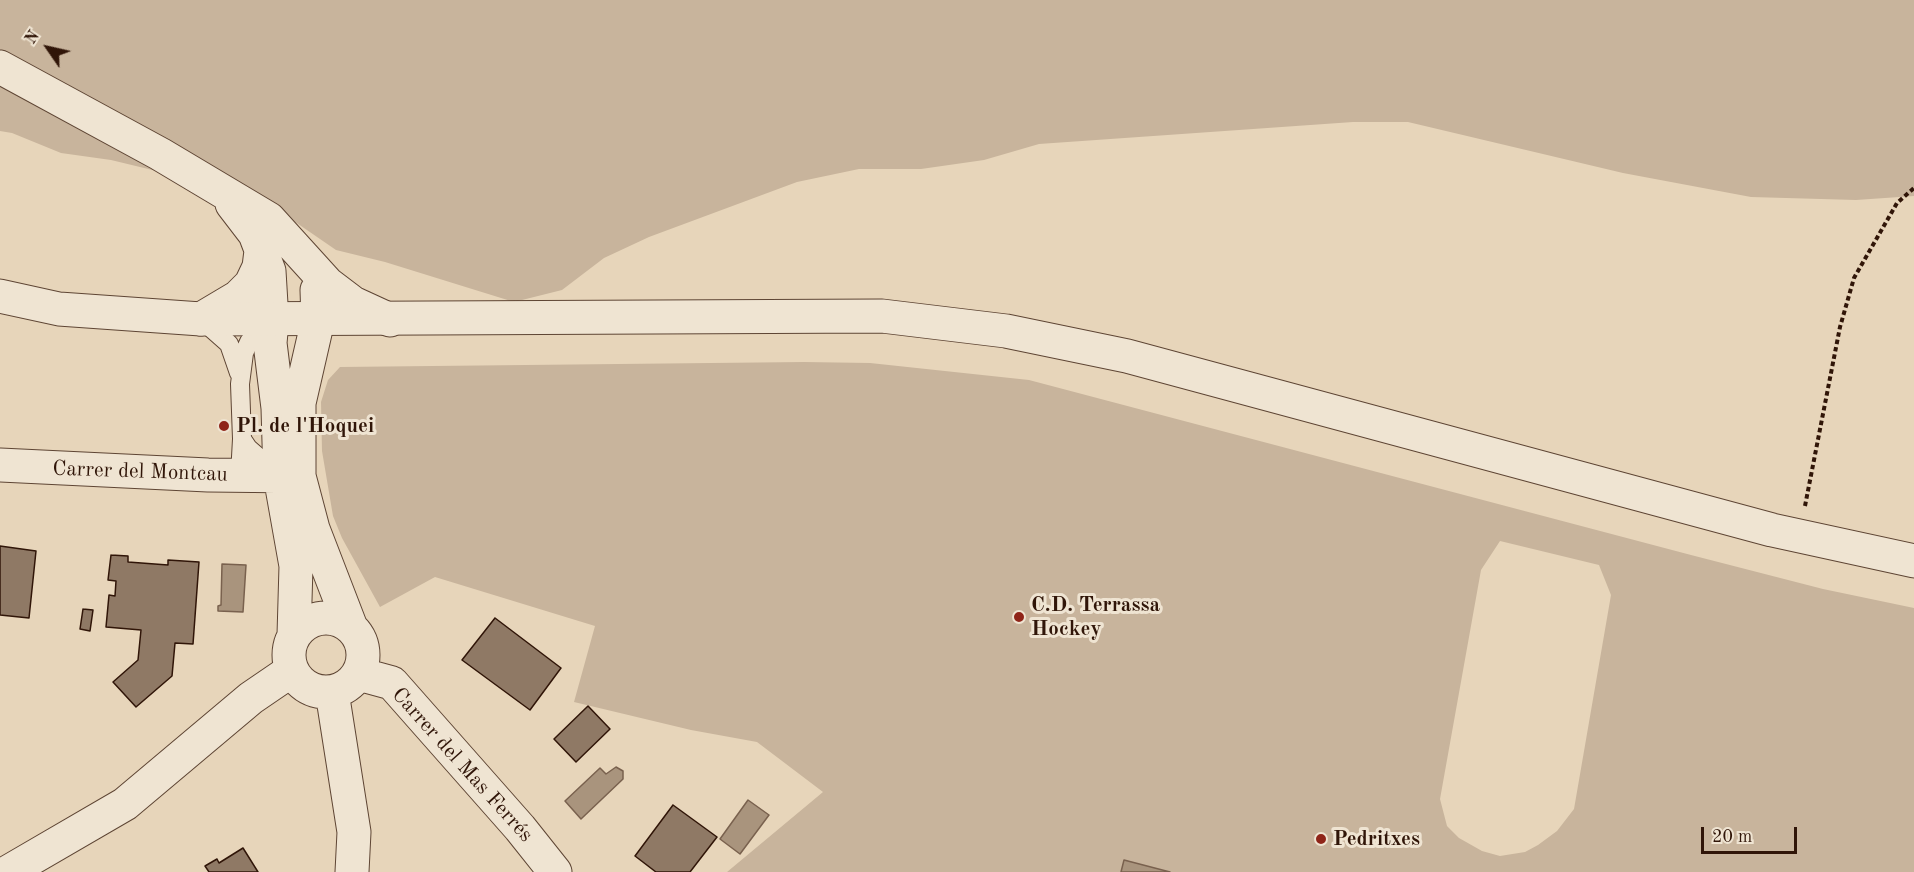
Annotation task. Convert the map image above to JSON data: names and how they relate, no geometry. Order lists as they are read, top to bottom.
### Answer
{
  "streets": {
    "street": ["Carrer del Montcau", "Carrer del Mas Ferrés"]
  },
  "places": ["Pl. de l'Hoquei", "C.D. Terrassa Hockey", "Pedritxes"],
  "scale_bar": "20 m",
  "north": "top left"
}
